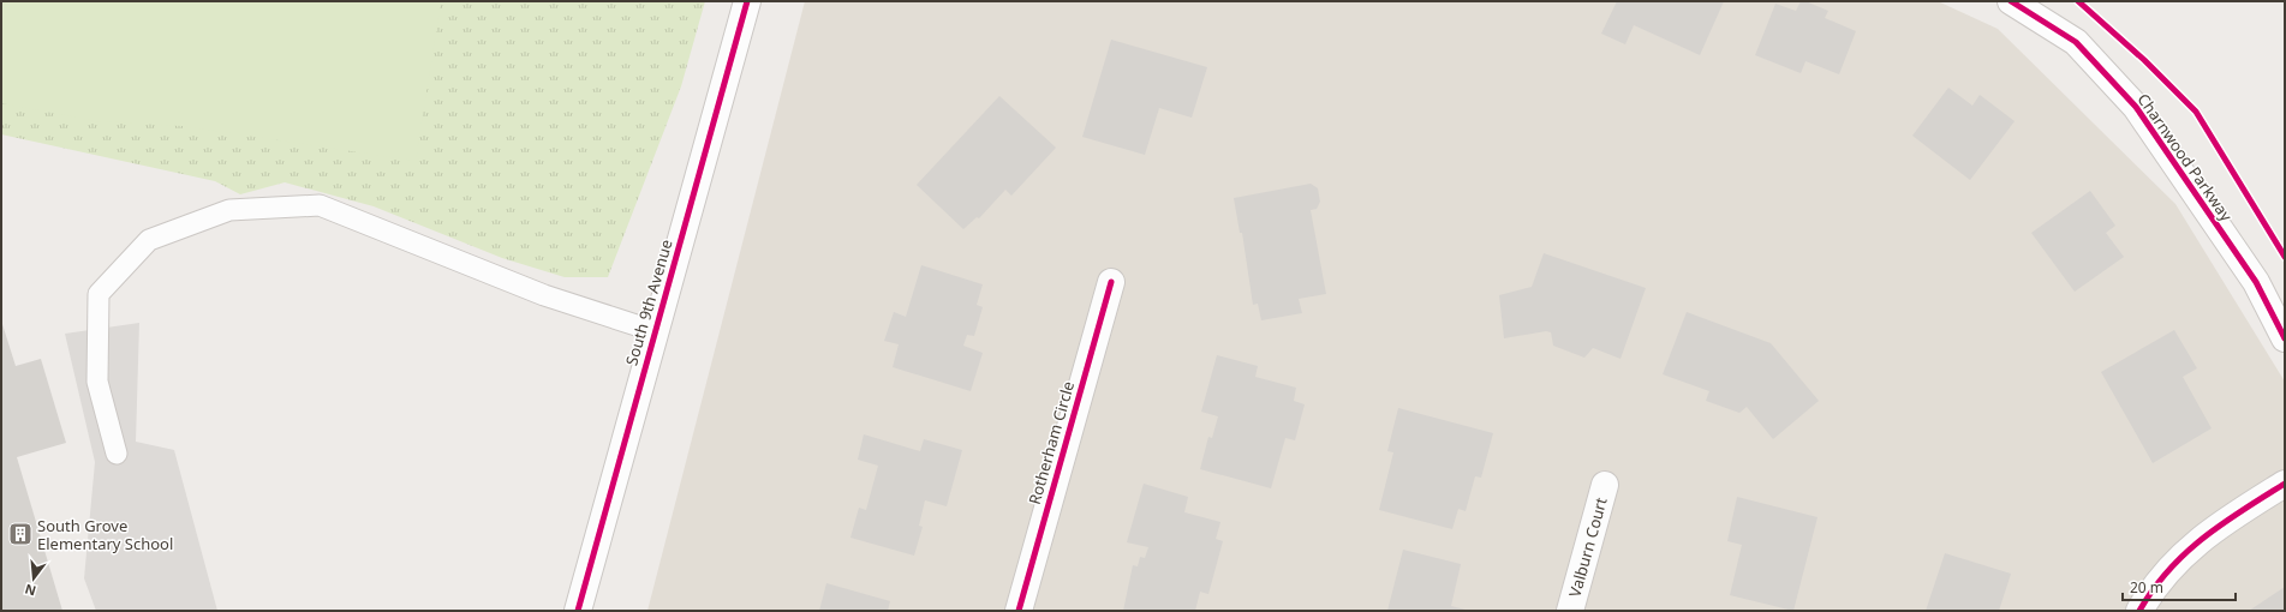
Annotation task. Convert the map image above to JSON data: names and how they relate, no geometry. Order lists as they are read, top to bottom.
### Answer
{
  "streets": {
    "street": [
      "Charnwood Parkway",
      "South 9th Avenue",
      "Rotherham Circle",
      "Valburn Court"
    ]
  },
  "places": {
    "building": ["South Grove Elementary School"]
  },
  "scale_bar": "20 m",
  "north": "bottom"
}
